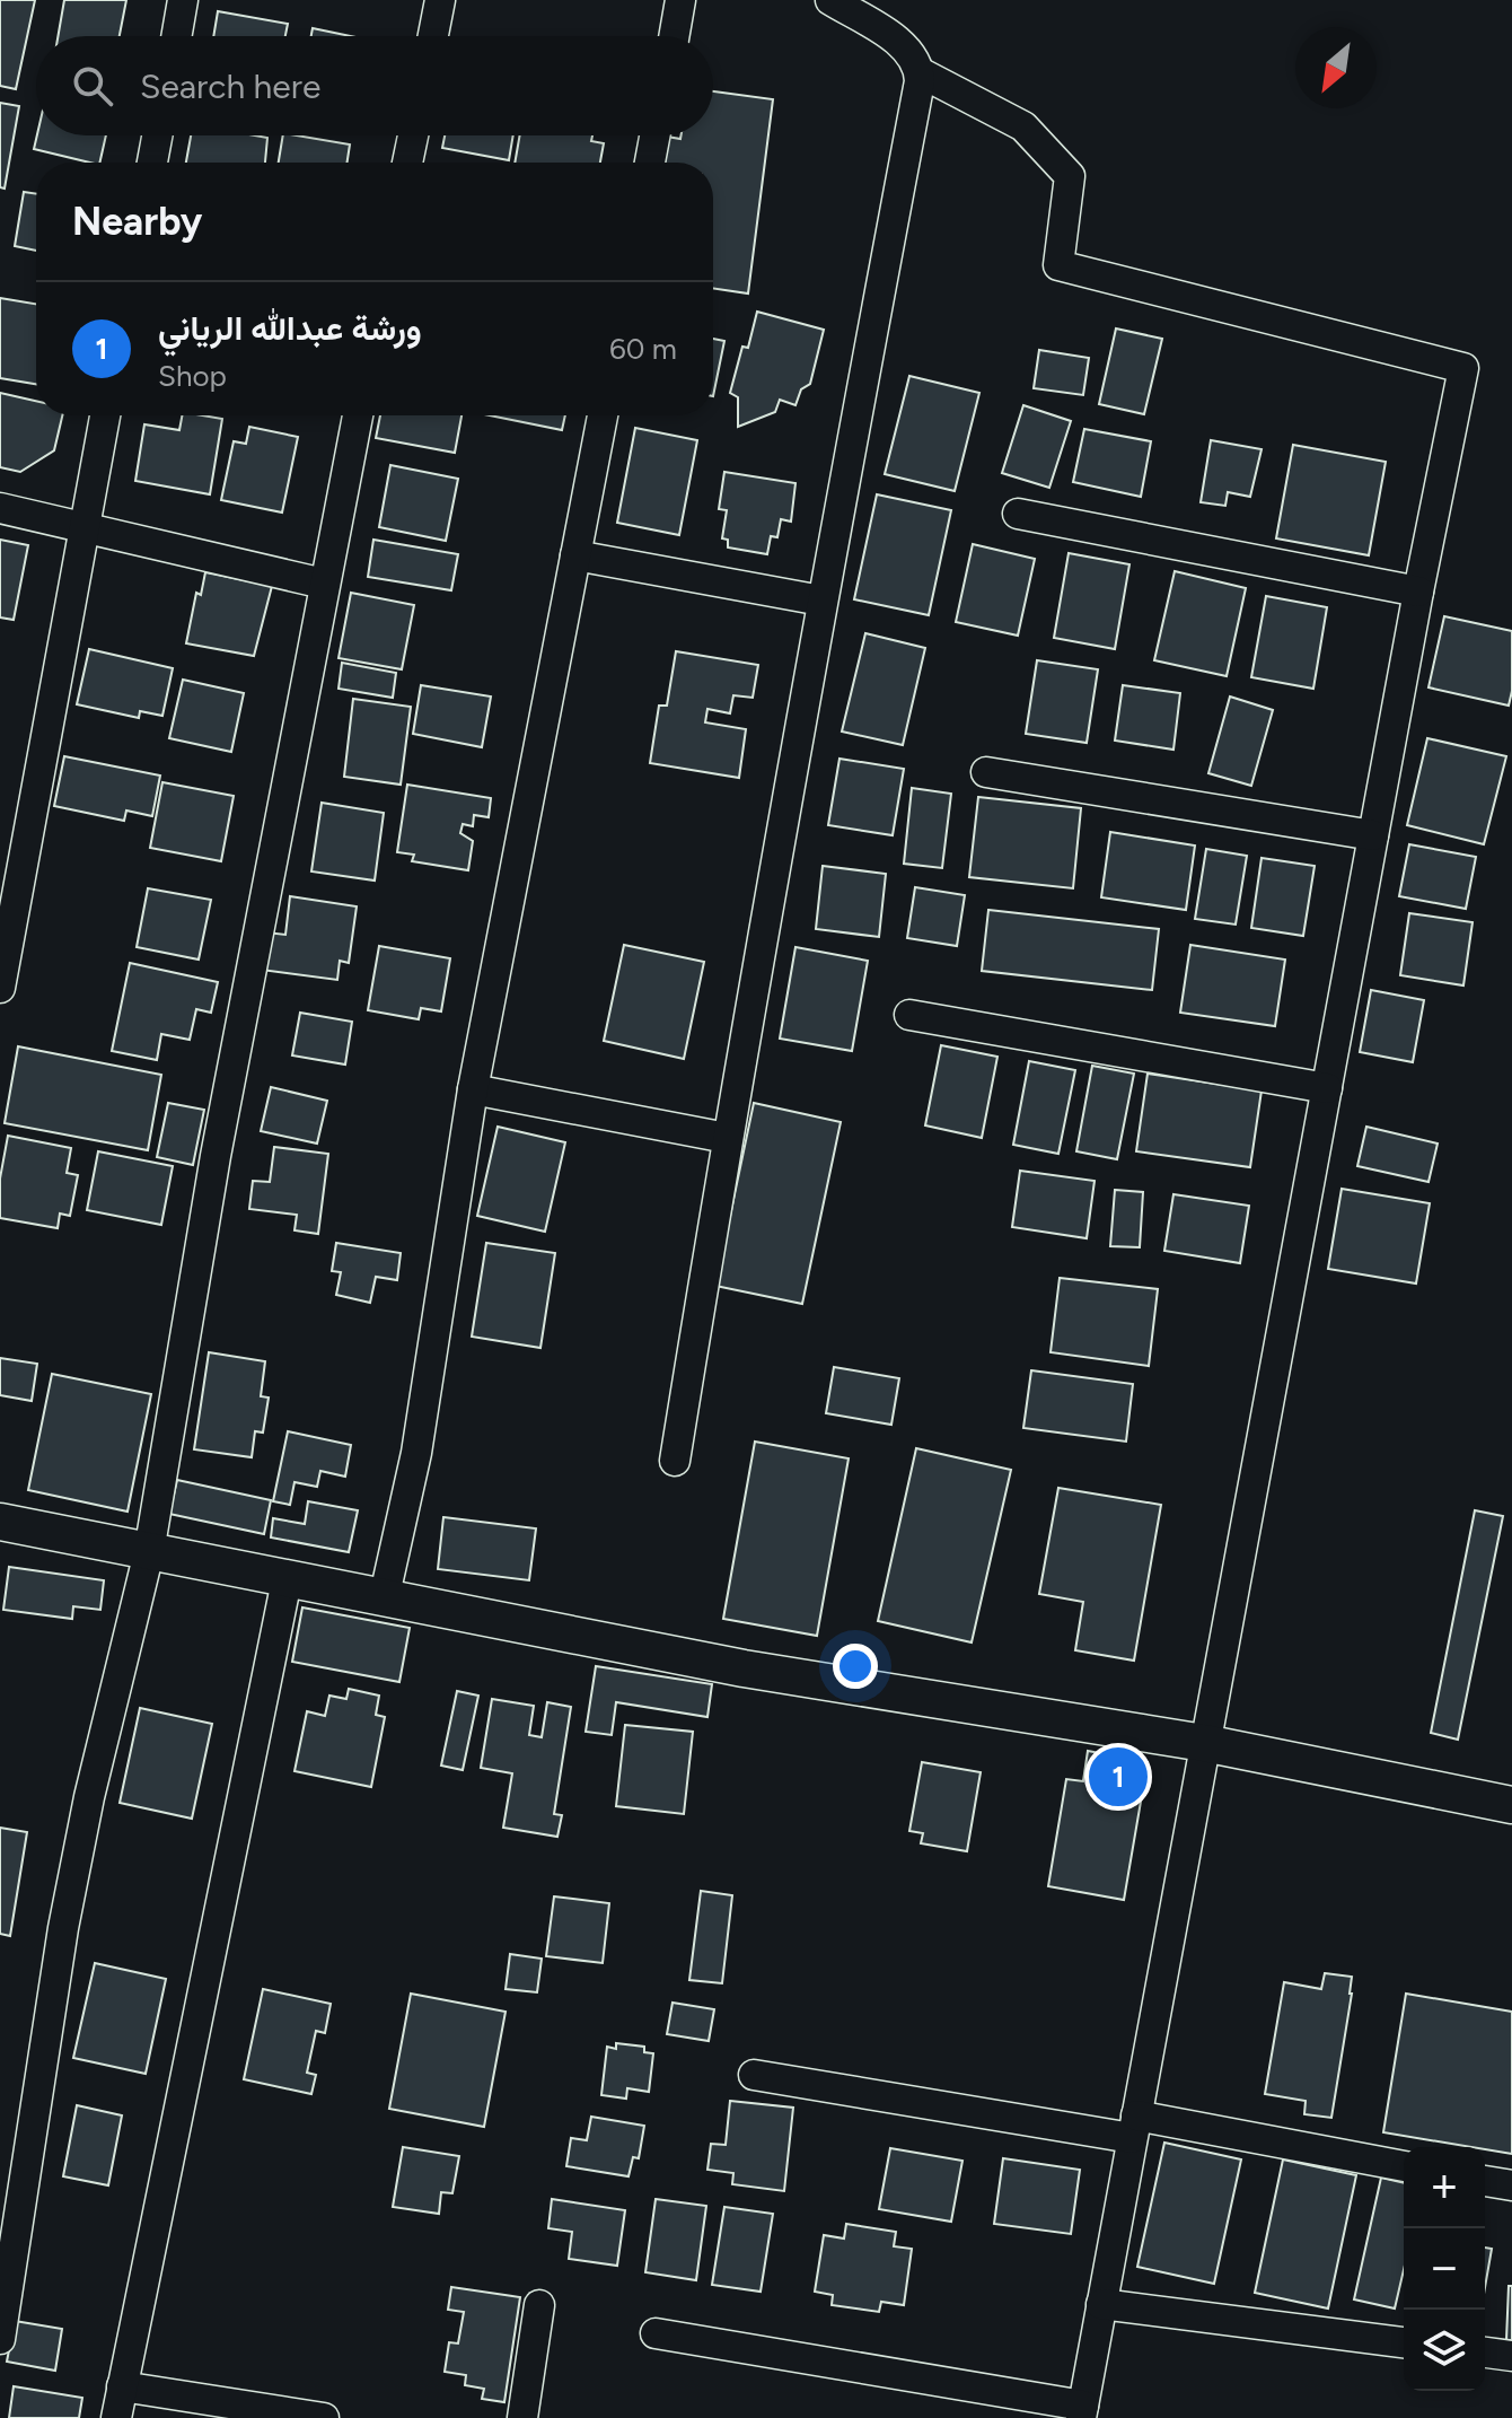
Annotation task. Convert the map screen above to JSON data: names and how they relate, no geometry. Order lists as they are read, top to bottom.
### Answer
{
  "north": "bottom left",
  "page": {
    "search": "Search here",
    "heading": "Nearby",
    "list": [
      {
        "mark": "1",
        "name": "ورشة عبدالله الرياني",
        "note": "Shop",
        "value": "60 m"
      }
    ],
    "pins": "1",
    "map_buttons": ["+", "−"]
  }
}
